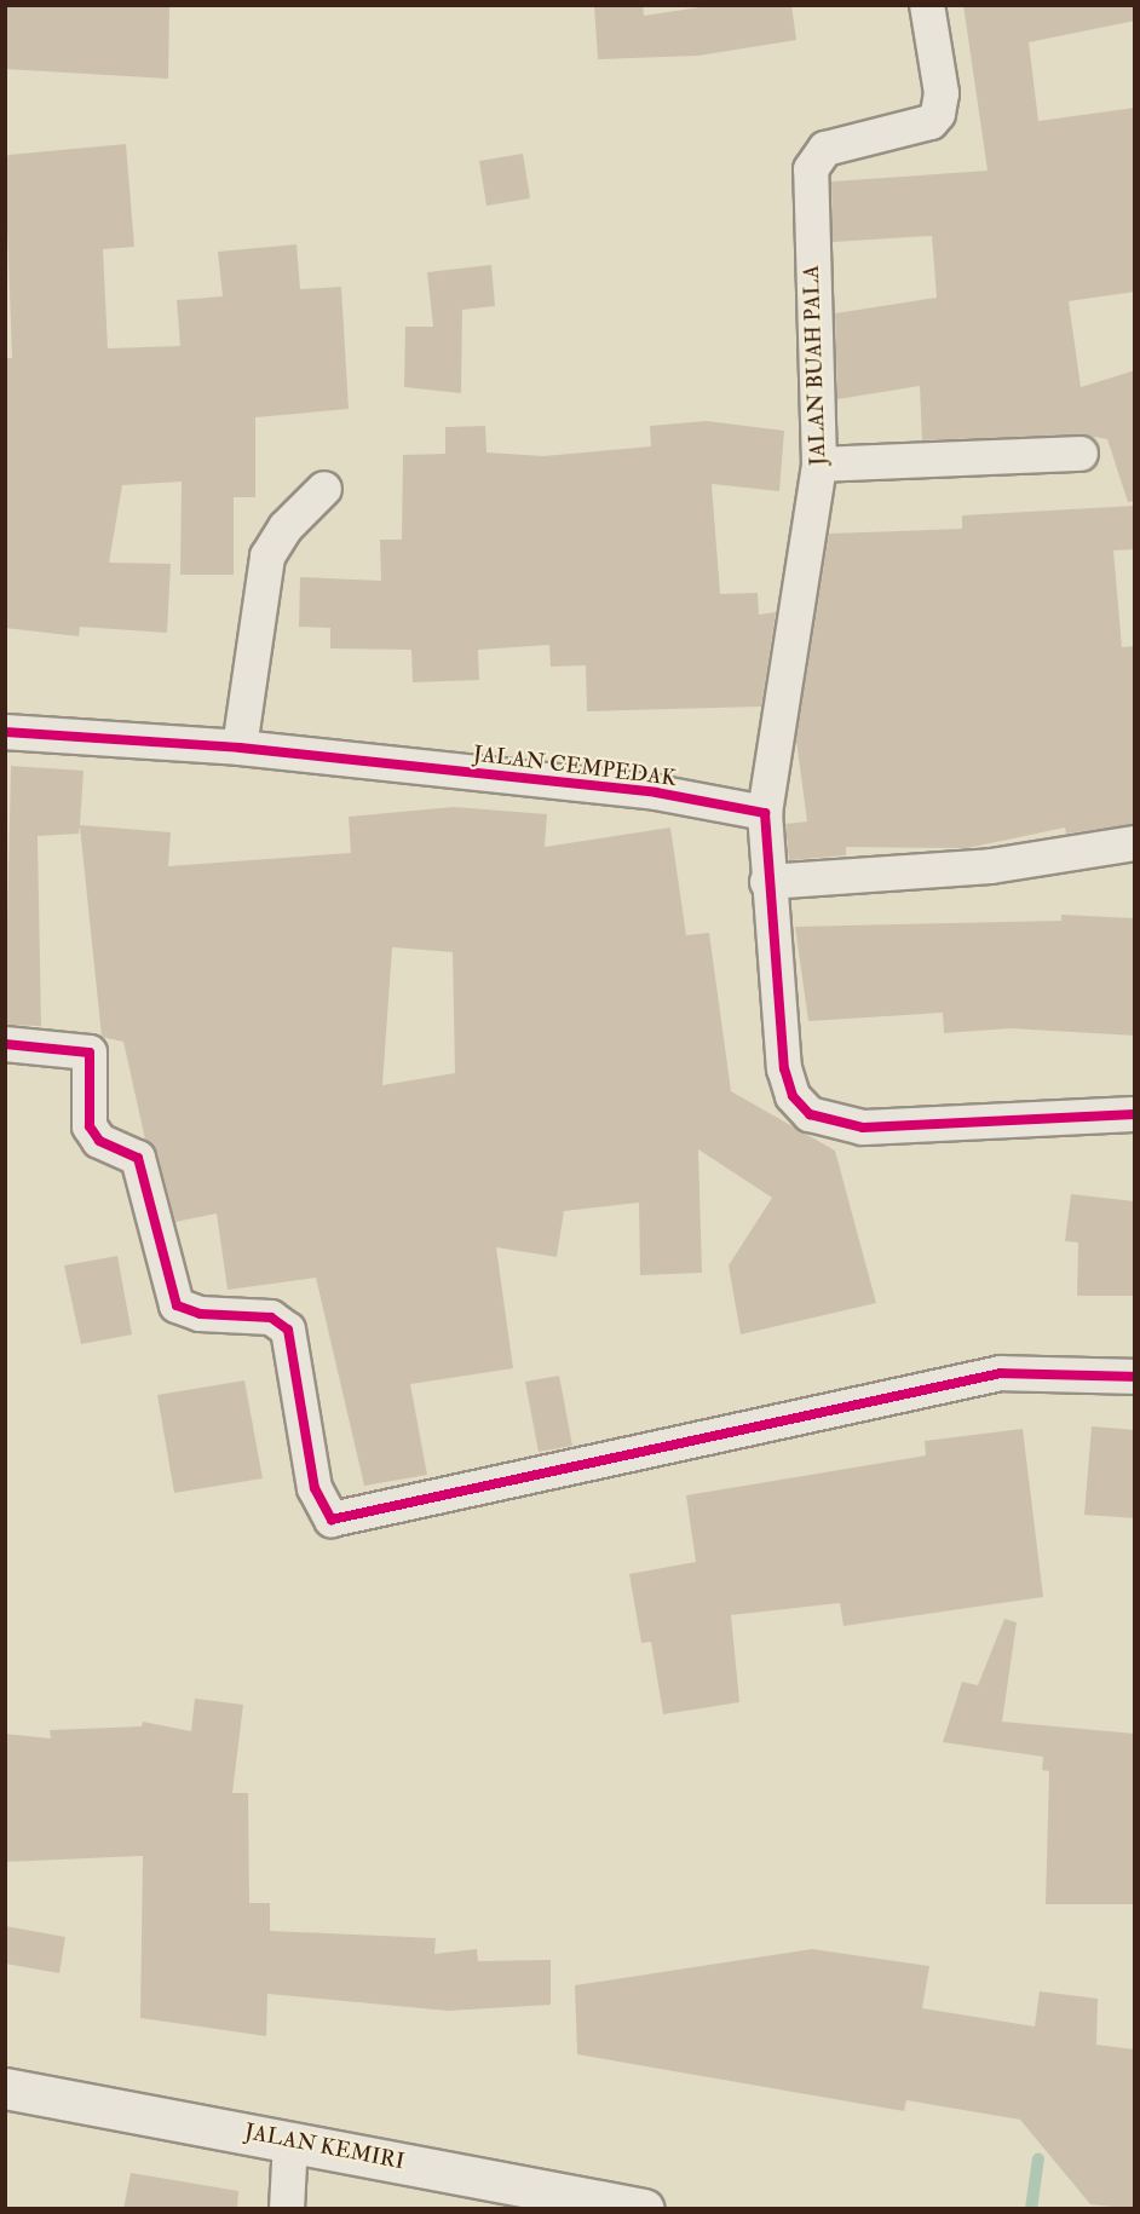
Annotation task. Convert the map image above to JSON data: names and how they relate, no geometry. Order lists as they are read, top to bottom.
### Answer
{
  "streets": {
    "street": ["JALAN BUAH PALA", "JALAN CEMPEDAK", "JALAN KEMIRI"]
  },
  "crossings": [
    ["JALAN BUAH PALA", "JALAN CEMPEDAK"]
  ]
}
